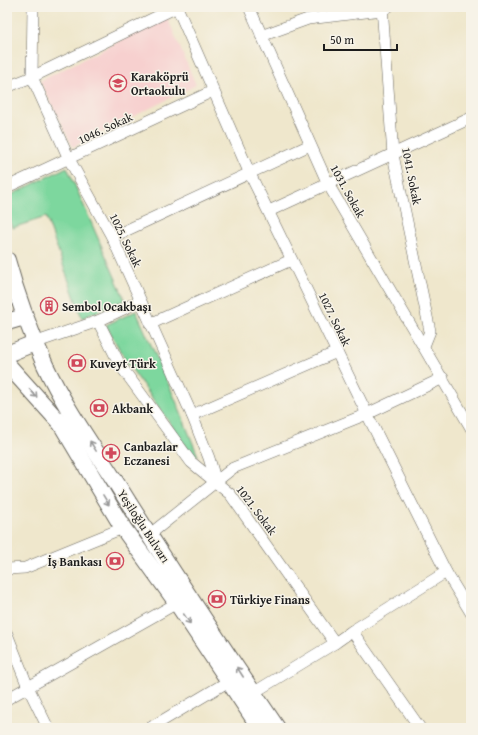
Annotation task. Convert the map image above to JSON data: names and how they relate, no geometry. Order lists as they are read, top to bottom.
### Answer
{
  "streets": {
    "main road": ["Yeşiloğlu Bulvarı"],
    "street": [
      "1046. Sokak",
      "1041. Sokak",
      "1031. Sokak",
      "1025. Sokak",
      "1027. Sokak",
      "1021. Sokak"
    ]
  },
  "crossings": [
    ["1046. Sokak", "1025. Sokak"],
    ["1046. Sokak", "1027. Sokak"],
    ["1041. Sokak", "1031. Sokak"],
    ["1025. Sokak", "1021. Sokak"]
  ],
  "places": {
    "school or university": ["Karaköprü Ortaokulu"],
    "building": ["Sembol Ocakbaşı"],
    "bank": [
      "Kuveyt Türk",
      "Akbank",
      "İş Bankası",
      "Türkiye Finans"
    ],
    "pharmacy": ["Canbazlar Eczanesi"]
  },
  "scale_bar": "50 m"
}
